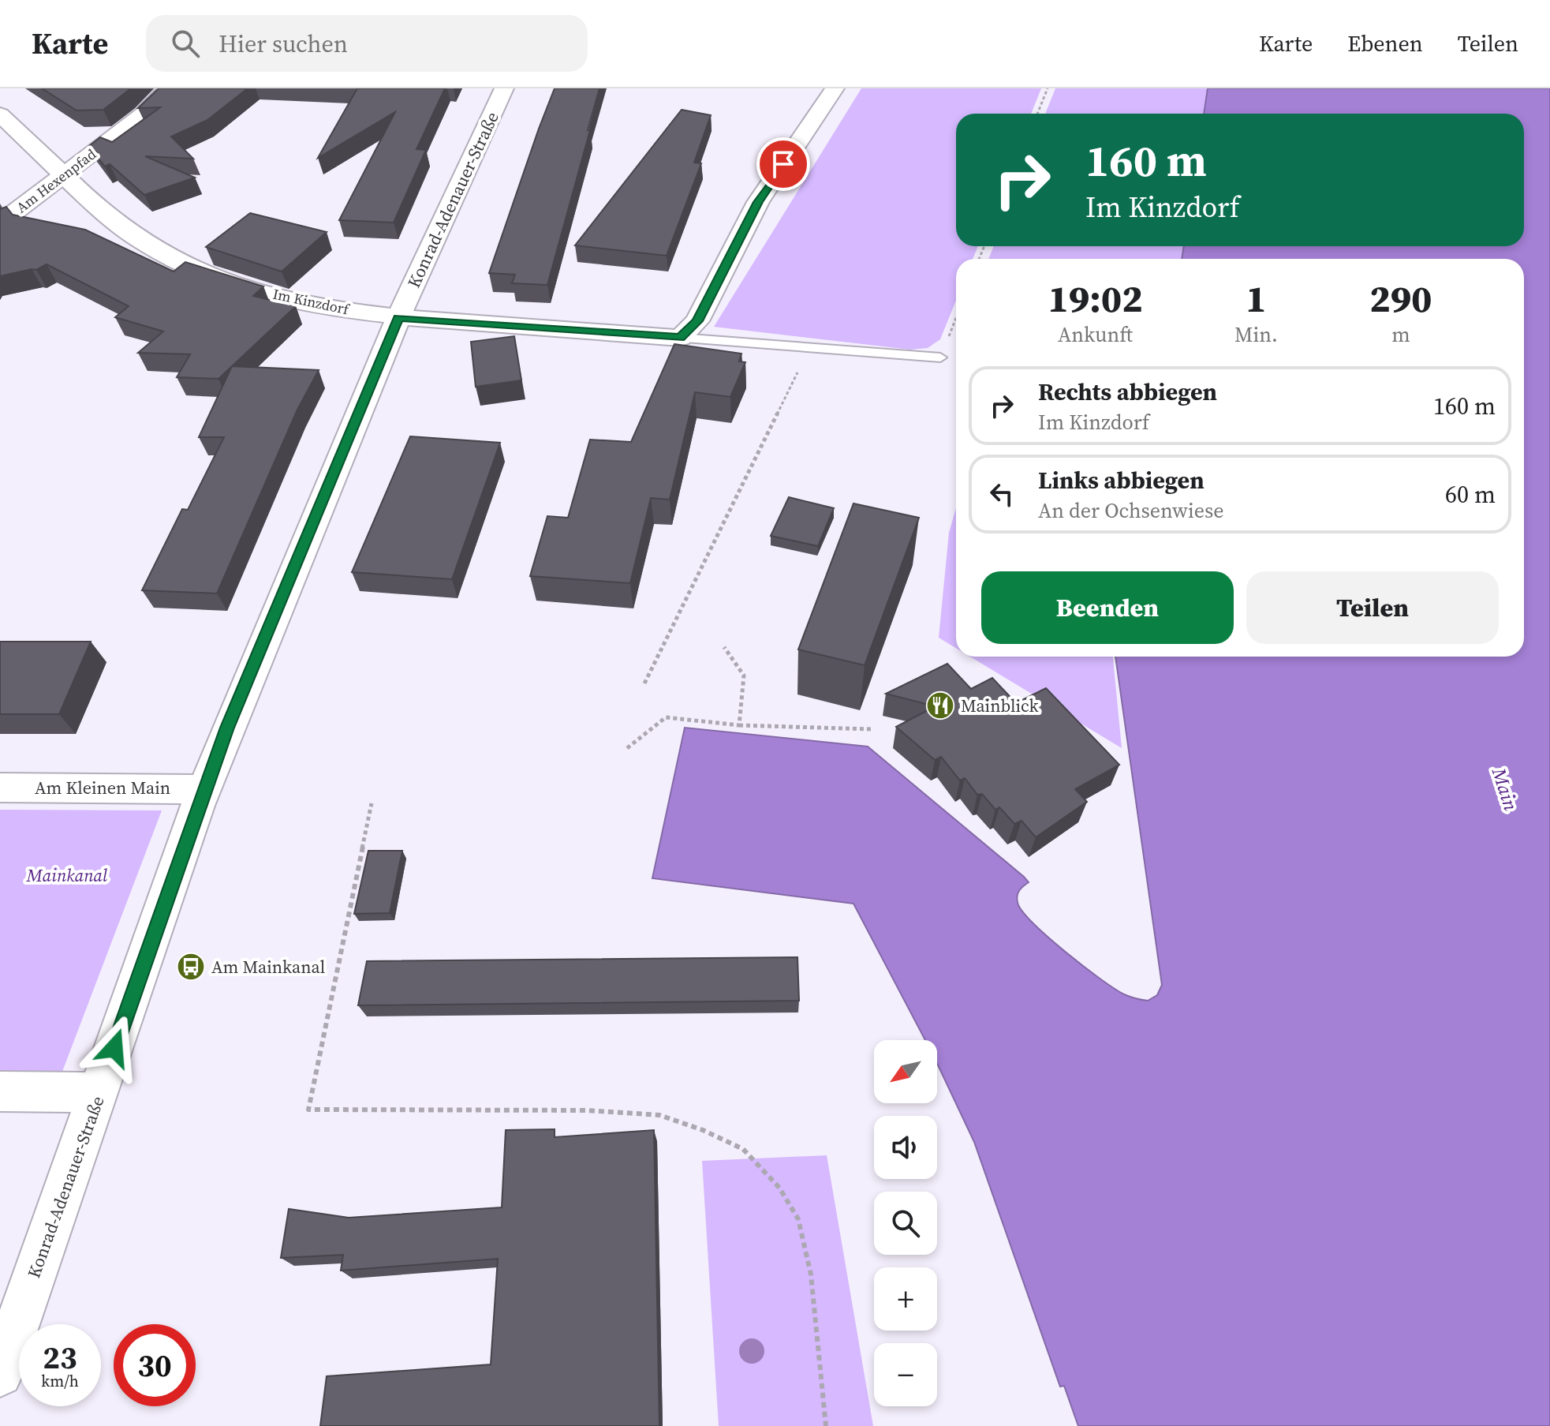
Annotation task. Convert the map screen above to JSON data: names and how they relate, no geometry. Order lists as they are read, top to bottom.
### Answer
{
  "streets": {
    "street": [
      "Am Hexenpfad",
      "Konrad-Adenauer-Straße",
      "Im Kinzdorf",
      "Am Kleinen Main"
    ]
  },
  "crossings": [
    ["Am Hexenpfad", "Im Kinzdorf"],
    ["Konrad-Adenauer-Straße", "Im Kinzdorf"],
    ["Konrad-Adenauer-Straße", "Am Kleinen Main"]
  ],
  "water": ["Main"],
  "parks": ["Mainkanal"],
  "places": {
    "restaurant": ["Mainblick"],
    "bus stop": ["Am Mainkanal"]
  },
  "north": "bottom left",
  "page": {
    "header": "Karte",
    "search": "Hier suchen",
    "nav": ["Karte", "Ebenen", "Teilen"],
    "turn": ["160 m", "Im Kinzdorf"],
    "eta": [
      "19:02",
      "Ankunft",
      "1",
      "Min.",
      "290",
      "m"
    ],
    "list": [
      {
        "name": "Rechts abbiegen",
        "note": "Im Kinzdorf",
        "value": "160 m"
      },
      {
        "name": "Links abbiegen",
        "note": "An der Ochsenwiese",
        "value": "60 m"
      }
    ],
    "buttons": ["Beenden", "Teilen"],
    "map_buttons": ["+", "−"],
    "speed": "23 km/h",
    "limit": "30"
  }
}
